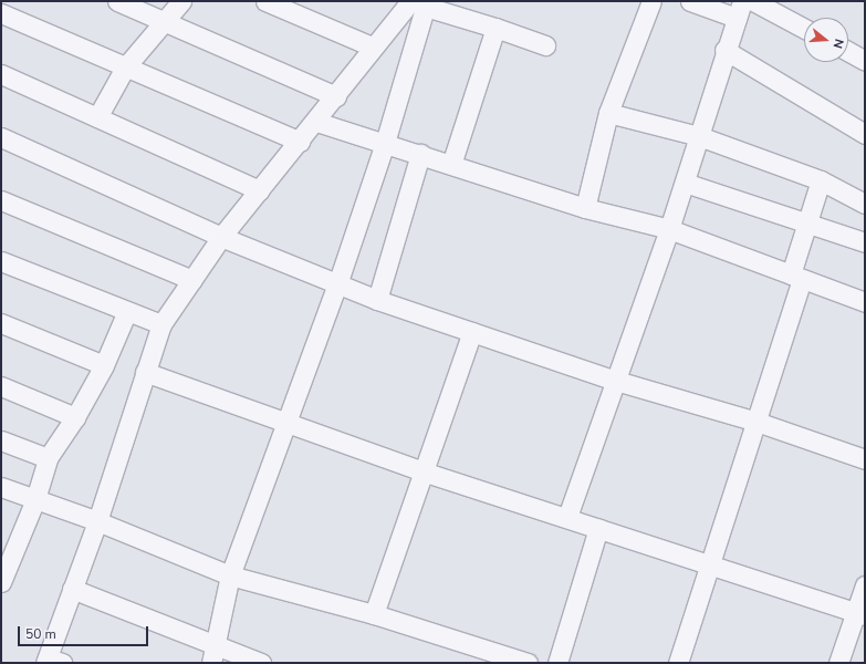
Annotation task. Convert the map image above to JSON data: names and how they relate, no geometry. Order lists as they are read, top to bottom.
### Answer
{
  "scale_bar": "50 m",
  "north": "right"
}
